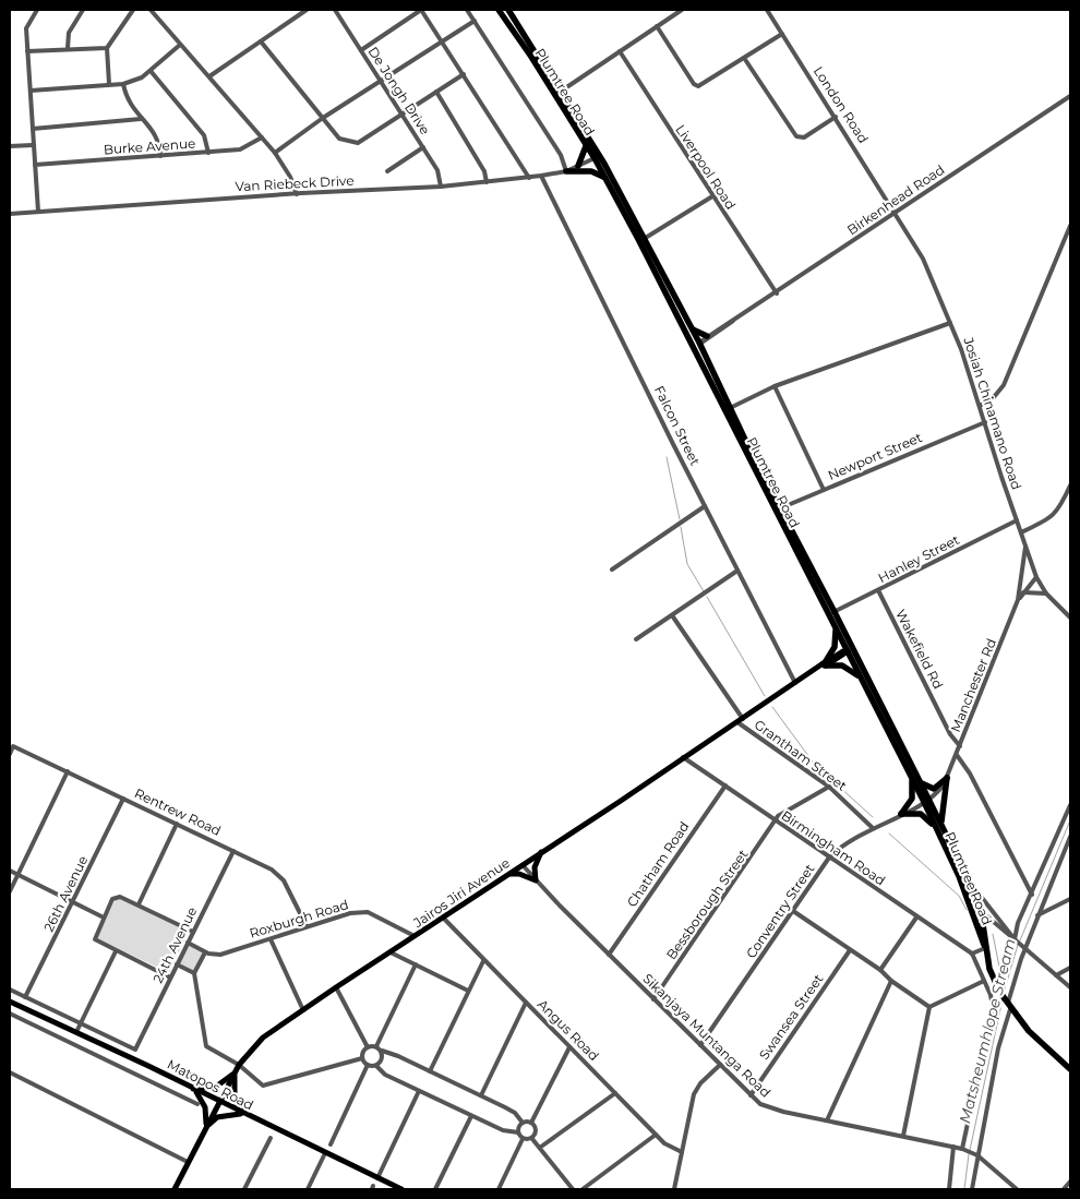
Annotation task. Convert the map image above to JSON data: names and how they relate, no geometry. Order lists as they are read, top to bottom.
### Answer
{
  "streets": {
    "highway": ["Plumtree Road"],
    "main road": ["Jairos Jiri Avenue", "Matopos Road"],
    "street": [
      "De Jongh Drive",
      "London Road",
      "Burke Avenue",
      "Liverpool Road",
      "Van Riebeck Drive",
      "Birkenhead Road",
      "Josiah Chinamano Road",
      "Falcon Street",
      "Newport Street",
      "Hanley Street",
      "Wakefield Rd",
      "Manchester Rd",
      "Grantham Street",
      "Rentrew Road",
      "Birmingham Road",
      "Chatham Road",
      "26th Avenue",
      "Bessborough Street",
      "Conventry Street",
      "Roxburgh Road",
      "24th Avenue",
      "Swansea Street",
      "Angus Road",
      "Sikanjaya Muntanga Road"
    ]
  },
  "crossings": [
    ["De Jongh Drive", "Van Riebeck Drive"],
    ["Plumtree Road", "Van Riebeck Drive"],
    ["Plumtree Road", "Birkenhead Road"],
    ["Plumtree Road", "Newport Street"],
    ["Plumtree Road", "Hanley Street"],
    ["Plumtree Road", "Manchester Rd"],
    ["Plumtree Road", "Jairos Jiri Avenue"],
    ["Plumtree Road", "Conventry Street"],
    ["London Road", "Birkenhead Road"],
    ["London Road", "Josiah Chinamano Road"],
    ["Liverpool Road", "Birkenhead Road"],
    ["Van Riebeck Drive", "Falcon Street"],
    ["Birkenhead Road", "Josiah Chinamano Road"],
    ["Josiah Chinamano Road", "Newport Street"],
    ["Josiah Chinamano Road", "Hanley Street"],
    ["Falcon Street", "Jairos Jiri Avenue"],
    ["Hanley Street", "Wakefield Rd"],
    ["Wakefield Rd", "Manchester Rd"],
    ["Manchester Rd", "Conventry Street"],
    ["Grantham Street", "Jairos Jiri Avenue"],
    ["Grantham Street", "Conventry Street"],
    ["Rentrew Road", "26th Avenue"],
    ["Rentrew Road", "Roxburgh Road"],
    ["Rentrew Road", "24th Avenue"],
    ["Birmingham Road", "Chatham Road"],
    ["Birmingham Road", "Jairos Jiri Avenue"],
    ["Birmingham Road", "Bessborough Street"],
    ["Birmingham Road", "Conventry Street"],
    ["Chatham Road", "Sikanjaya Muntanga Road"],
    ["Jairos Jiri Avenue", "Roxburgh Road"],
    ["Jairos Jiri Avenue", "Angus Road"],
    ["Jairos Jiri Avenue", "Sikanjaya Muntanga Road"],
    ["Jairos Jiri Avenue", "Matopos Road"],
    ["Bessborough Street", "Sikanjaya Muntanga Road"],
    ["Conventry Street", "Sikanjaya Muntanga Road"],
    ["Swansea Street", "Sikanjaya Muntanga Road"]
  ],
  "water": ["Matsheumhlope Stream"]
}
